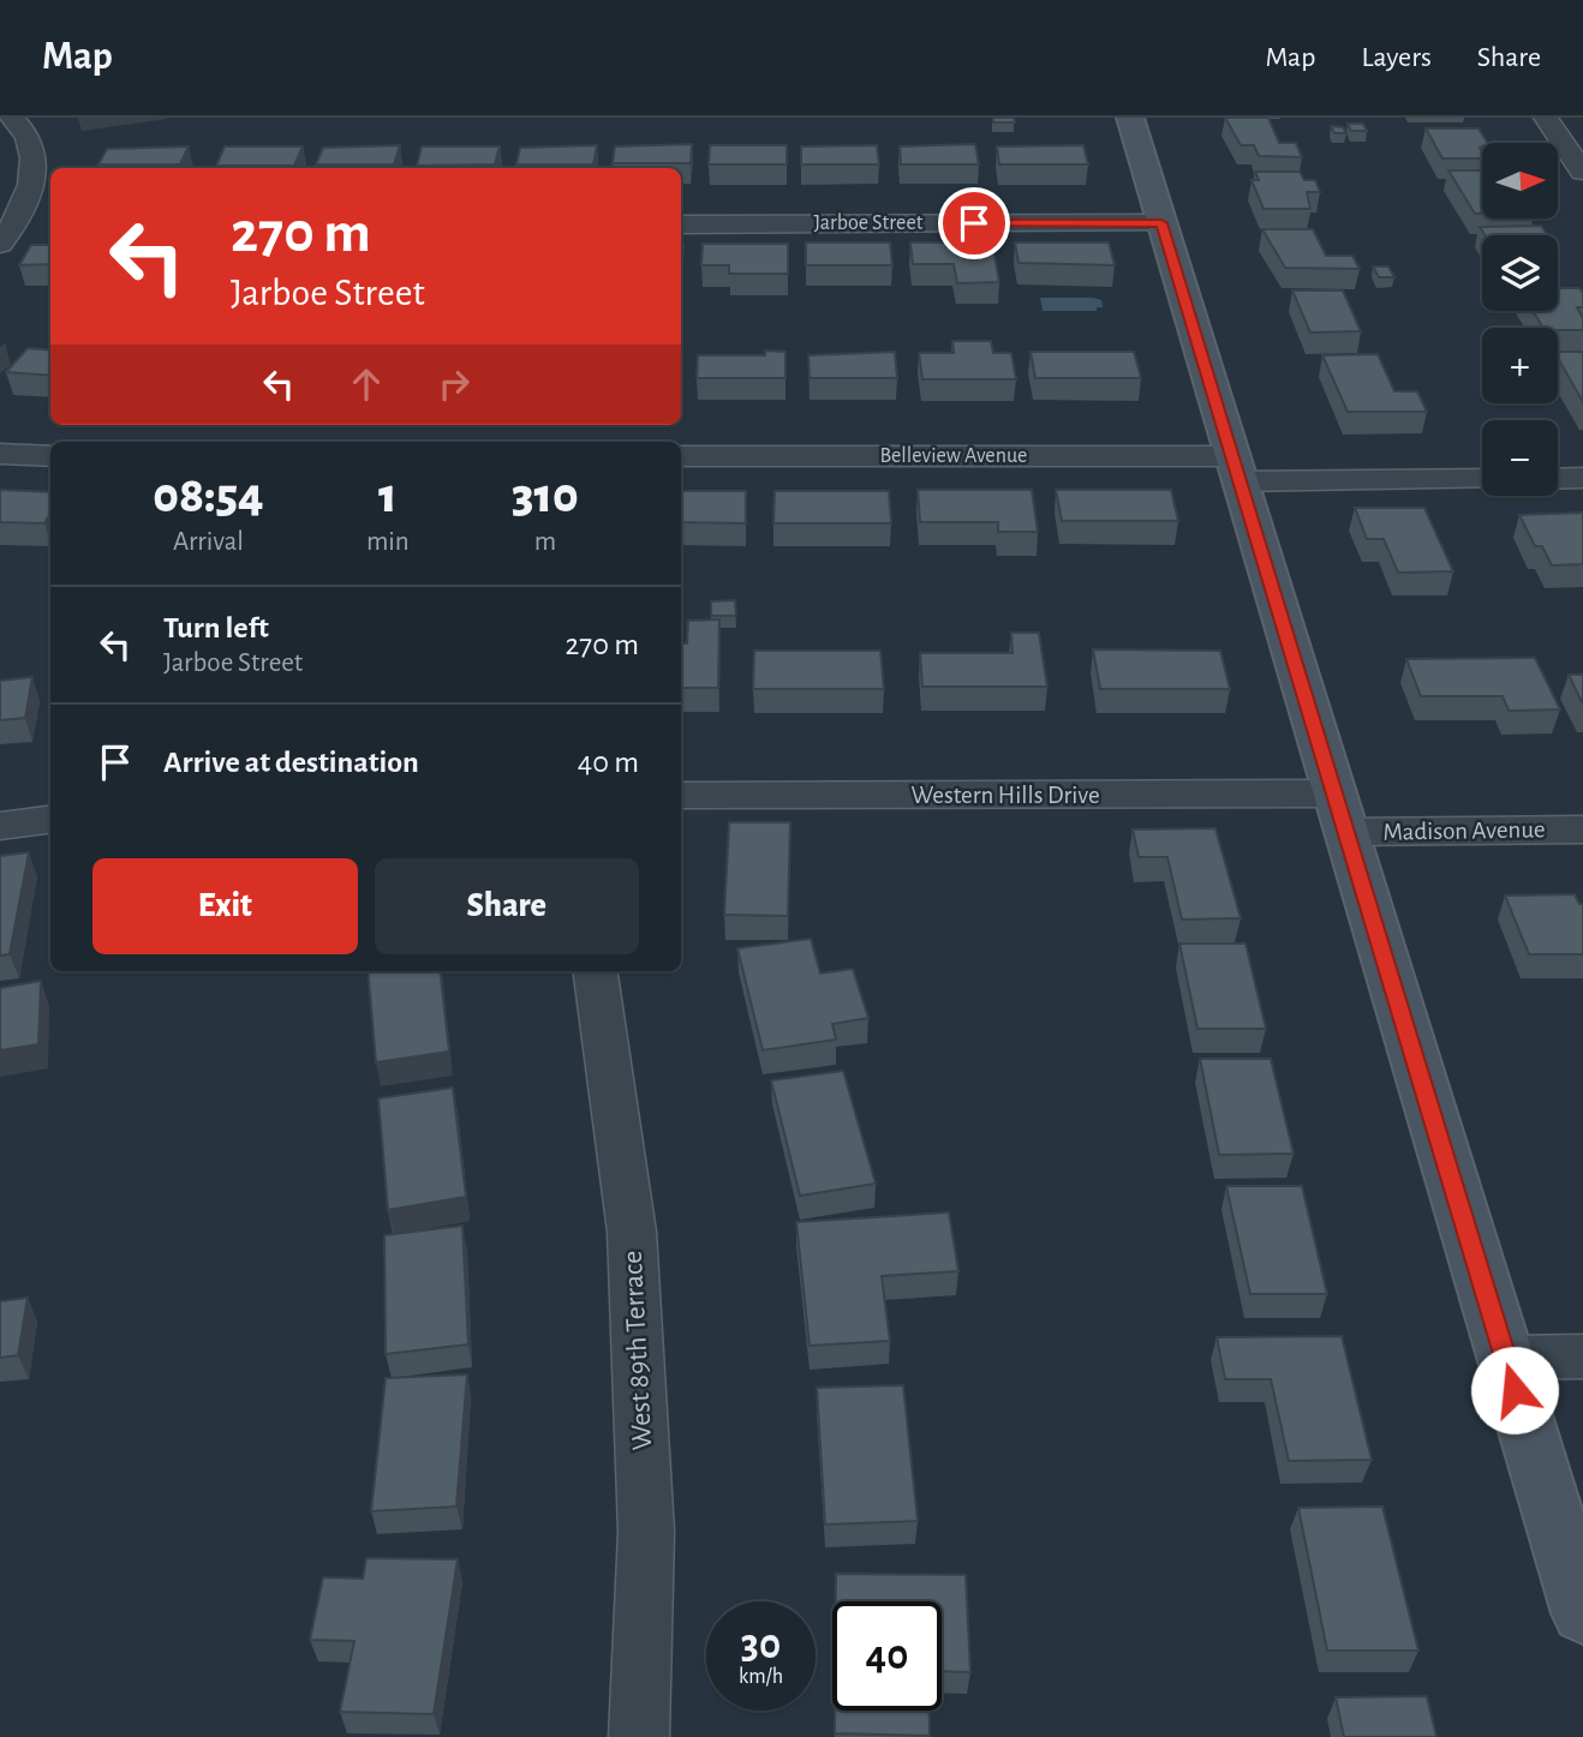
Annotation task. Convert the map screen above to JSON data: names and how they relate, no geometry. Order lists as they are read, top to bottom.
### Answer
{
  "streets": {
    "street": [
      "Jarboe Street",
      "Belleview Avenue",
      "Western Hills Drive",
      "Madison Avenue",
      "West 89th Terrace"
    ]
  },
  "crossings": [
    ["Western Hills Drive", "Madison Avenue"]
  ],
  "north": "right",
  "page": {
    "header": "Map",
    "nav": ["Map", "Layers", "Share"],
    "map_buttons": ["+", "−"],
    "turn": ["270 m", "Jarboe Street"],
    "eta": [
      "08:54",
      "Arrival",
      "1",
      "min",
      "310",
      "m"
    ],
    "list": [
      {
        "name": "Turn left",
        "note": "Jarboe Street",
        "value": "270 m"
      },
      {
        "name": "Arrive at destination",
        "value": "40 m"
      }
    ],
    "buttons": ["Exit", "Share"],
    "speed": "30 km/h",
    "limit": "40"
  }
}
